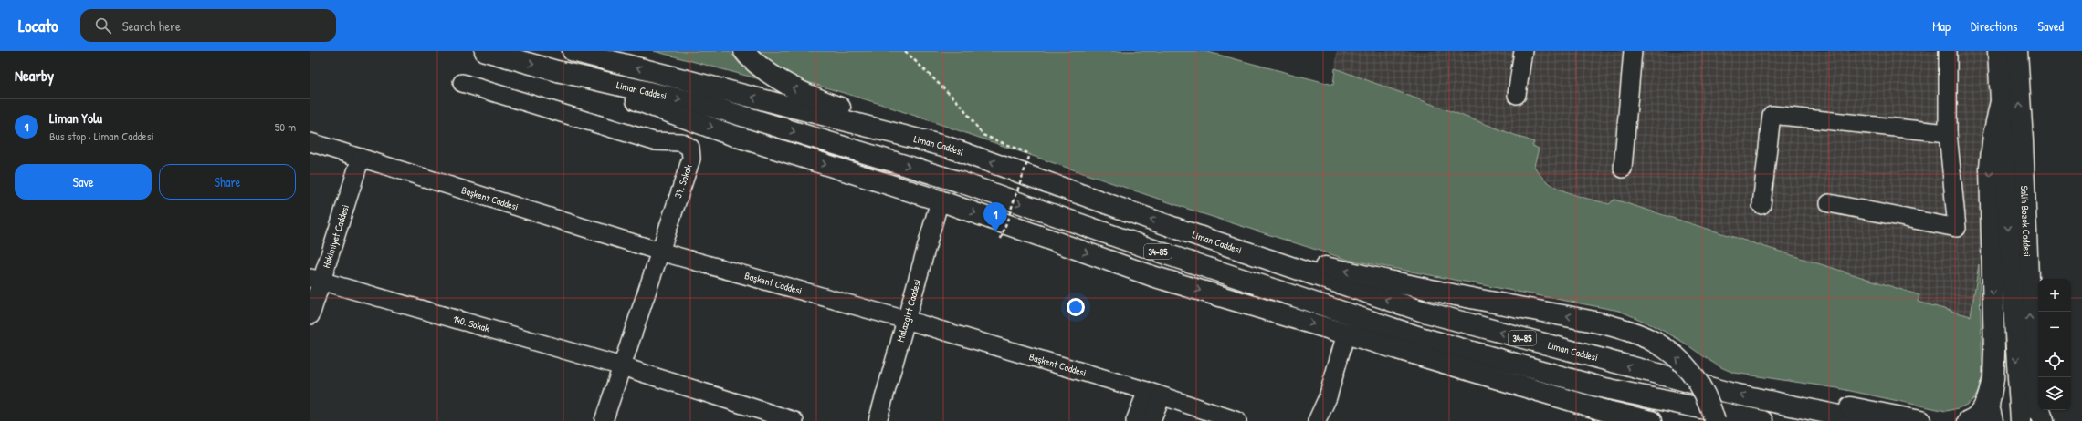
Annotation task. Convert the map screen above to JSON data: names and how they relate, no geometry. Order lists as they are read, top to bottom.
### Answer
{
  "streets": {
    "main road": ["Liman Caddesi", "Salih Bozok Caddesi", "34-85"],
    "street": [
      "37. Sokak",
      "Başkent Caddesi",
      "Hakimiyet Caddesi",
      "Malazgirt Caddesi",
      "140. Sokak"
    ]
  },
  "crossings": [
    ["37. Sokak", "Başkent Caddesi"],
    ["37. Sokak", "140. Sokak"],
    ["Başkent Caddesi", "Hakimiyet Caddesi"],
    ["Başkent Caddesi", "Malazgirt Caddesi"],
    ["Hakimiyet Caddesi", "140. Sokak"]
  ],
  "page": {
    "header": "Locato",
    "search": "Search here",
    "nav": ["Map", "Directions", "Saved"],
    "heading": "Nearby",
    "list": [
      {
        "mark": "1",
        "name": "Liman Yolu",
        "note": "Bus stop · Liman Caddesi",
        "value": "50 m"
      }
    ],
    "buttons": ["Save", "Share"],
    "pins": "1",
    "map_buttons": ["+", "−"]
  }
}
